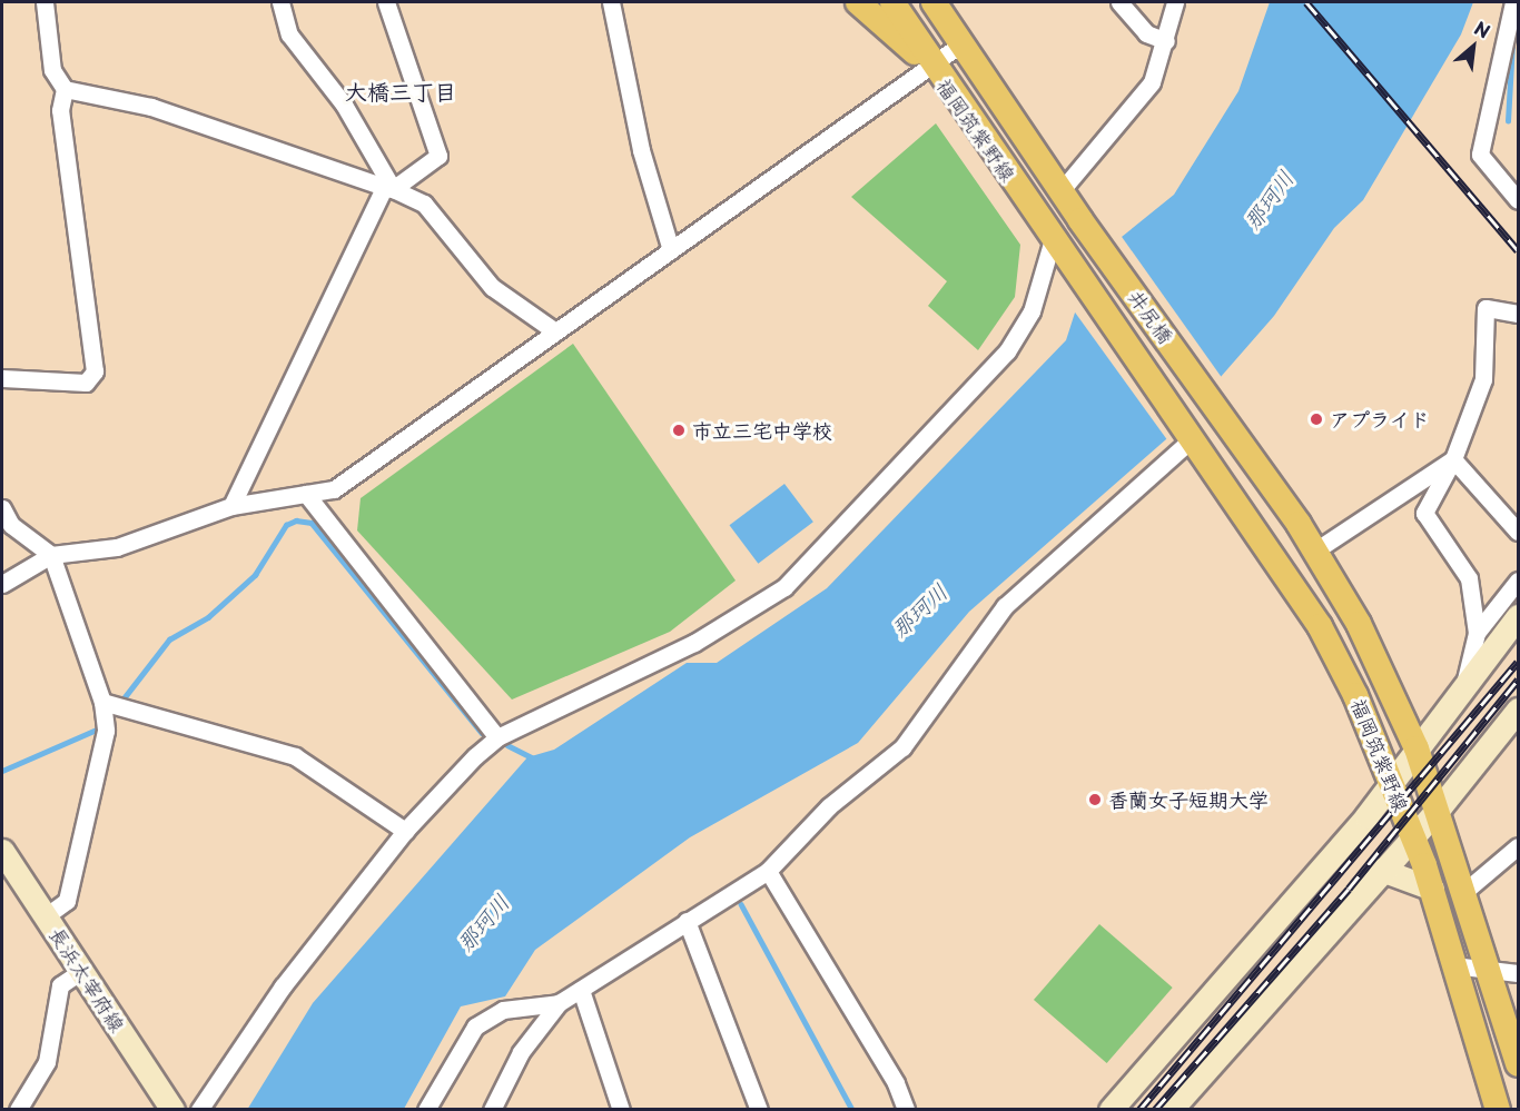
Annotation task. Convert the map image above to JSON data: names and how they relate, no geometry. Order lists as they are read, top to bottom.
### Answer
{
  "streets": {
    "main road": ["福岡筑紫野線", "井尻橋"],
    "street": ["長浜太宰府線"]
  },
  "crossings": [
    ["福岡筑紫野線", "井尻橋"]
  ],
  "districts": ["大橋三丁目"],
  "water": ["那珂川"],
  "places": ["アプライド", "市立三宅中学校", "香蘭女子短期大学"],
  "north": "top right"
}
